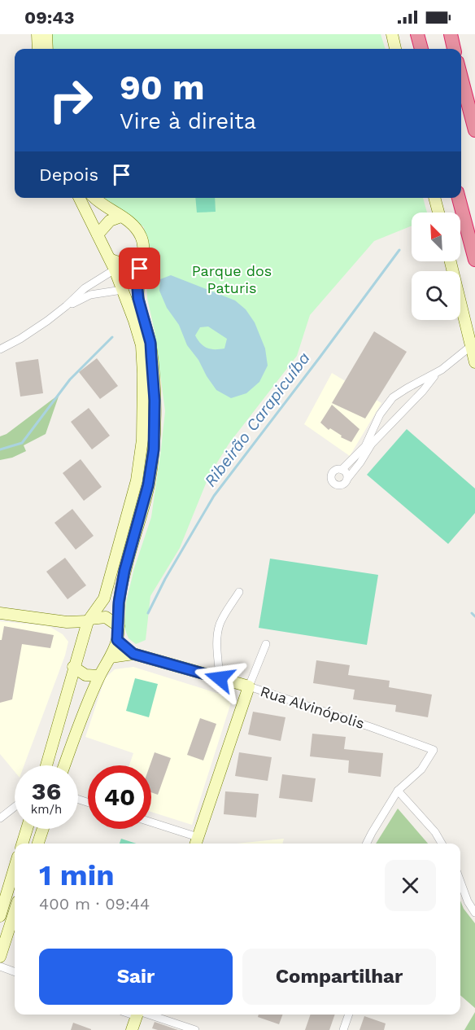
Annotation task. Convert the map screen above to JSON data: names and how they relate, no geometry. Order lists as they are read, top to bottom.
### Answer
{
  "streets": {
    "main road": ["Rua Alvinópolis"]
  },
  "water": ["Ribeirão Carapicuíba"],
  "parks": ["Parque dos Paturis"],
  "north": "top left",
  "page": {
    "status": "09:43",
    "turn": ["90 m", "Vire à direita"],
    "then": "Depois",
    "speed": "36 km/h",
    "limit": "40",
    "heading": ["1 min", "400 m · 09:44"],
    "buttons": ["Sair", "Compartilhar"]
  }
}
